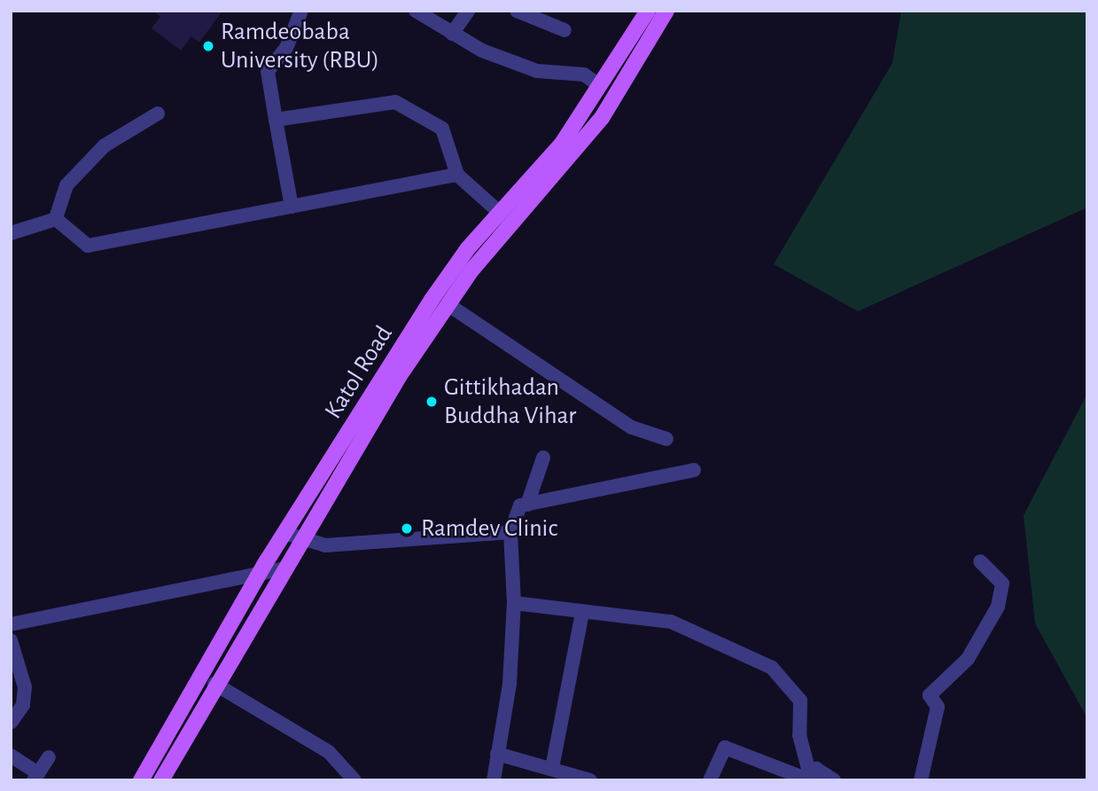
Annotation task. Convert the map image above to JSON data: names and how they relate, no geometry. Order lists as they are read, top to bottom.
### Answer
{
  "streets": {
    "main road": ["Katol Road"]
  },
  "places": ["Ramdeobaba University (RBU)", "Gittikhadan Buddha Vihar", "Ramdev Clinic"]
}
